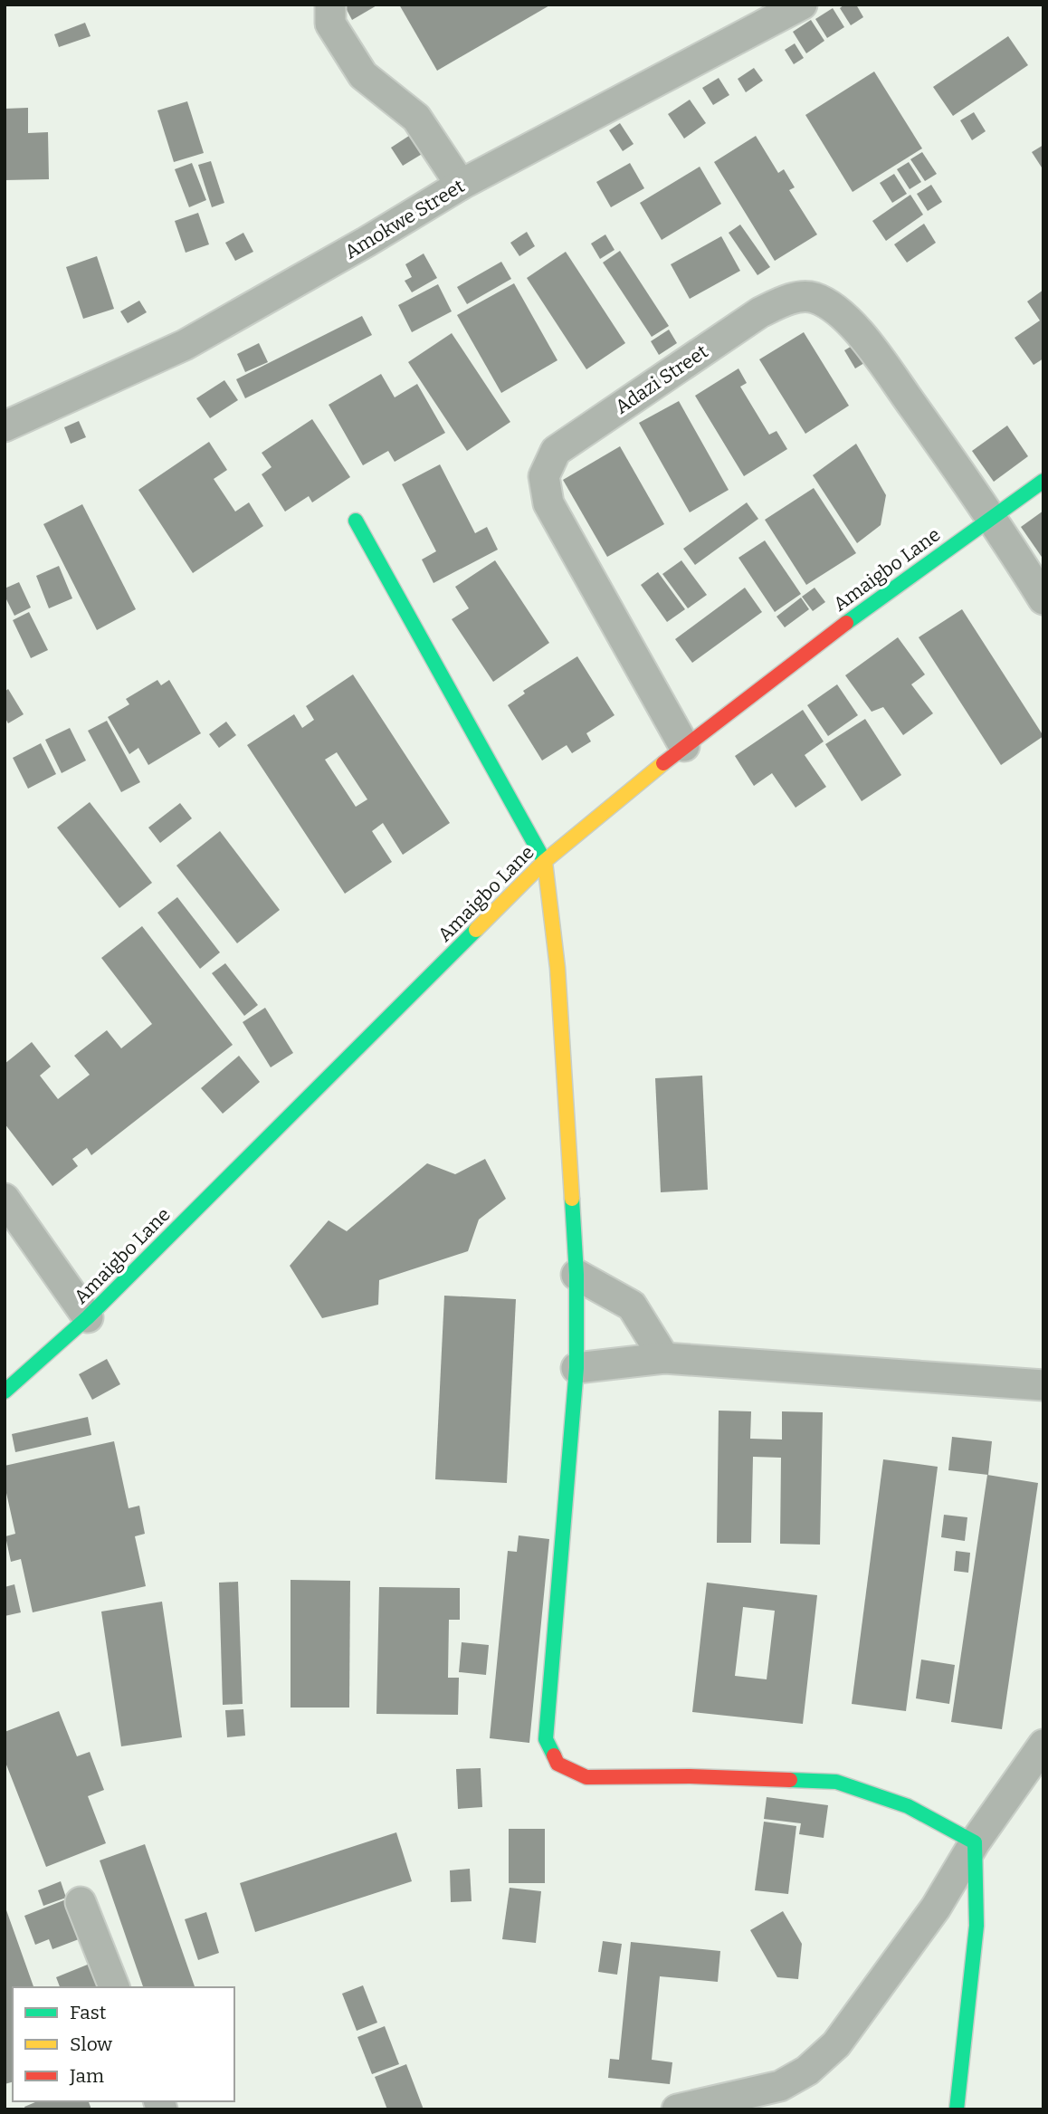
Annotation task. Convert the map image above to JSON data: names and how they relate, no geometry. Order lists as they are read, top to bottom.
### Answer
{
  "streets": {
    "street": ["Amokwe Street", "Adazi Street", "Amaigbo Lane"]
  },
  "crossings": [
    ["Adazi Street", "Amaigbo Lane"]
  ],
  "legend": ["Fast", "Slow", "Jam"]
}
